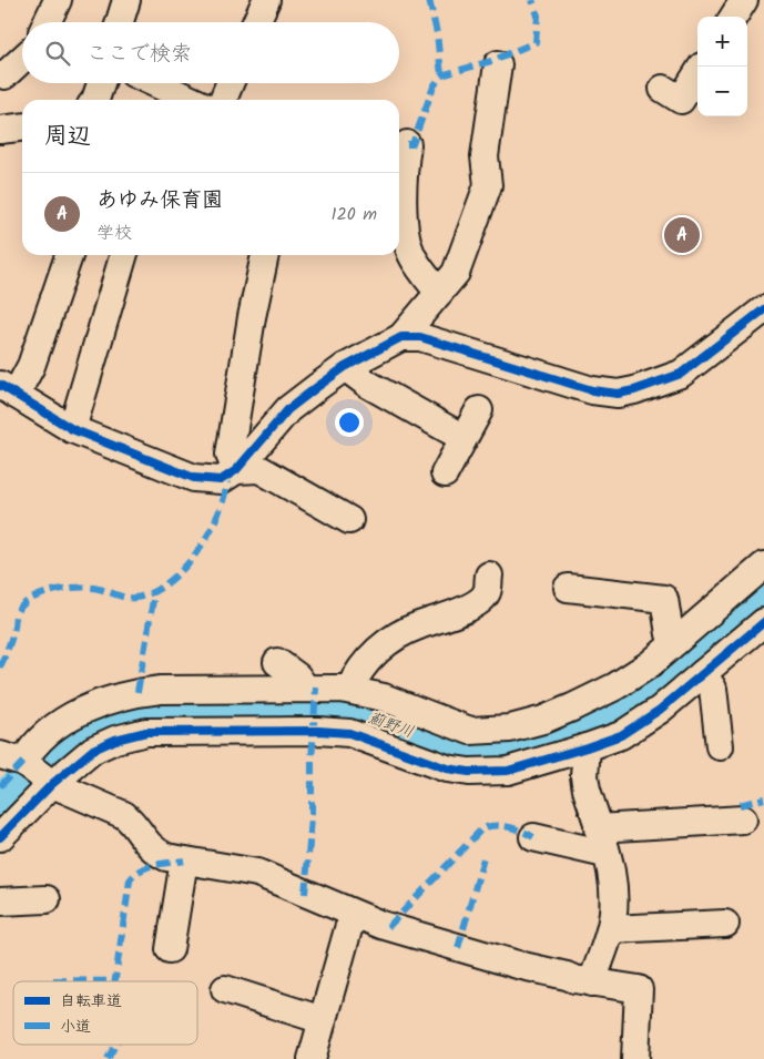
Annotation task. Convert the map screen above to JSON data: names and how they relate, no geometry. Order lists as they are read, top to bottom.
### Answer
{
  "water": ["薊野川"],
  "legend": ["自転車道", "小道"],
  "page": {
    "map_buttons": ["+", "−"],
    "search": "ここで検索",
    "heading": "周辺",
    "list": [
      {
        "mark": "A",
        "name": "あゆみ保育園",
        "note": "学校",
        "value": "120 m"
      }
    ],
    "pins": "A"
  }
}
